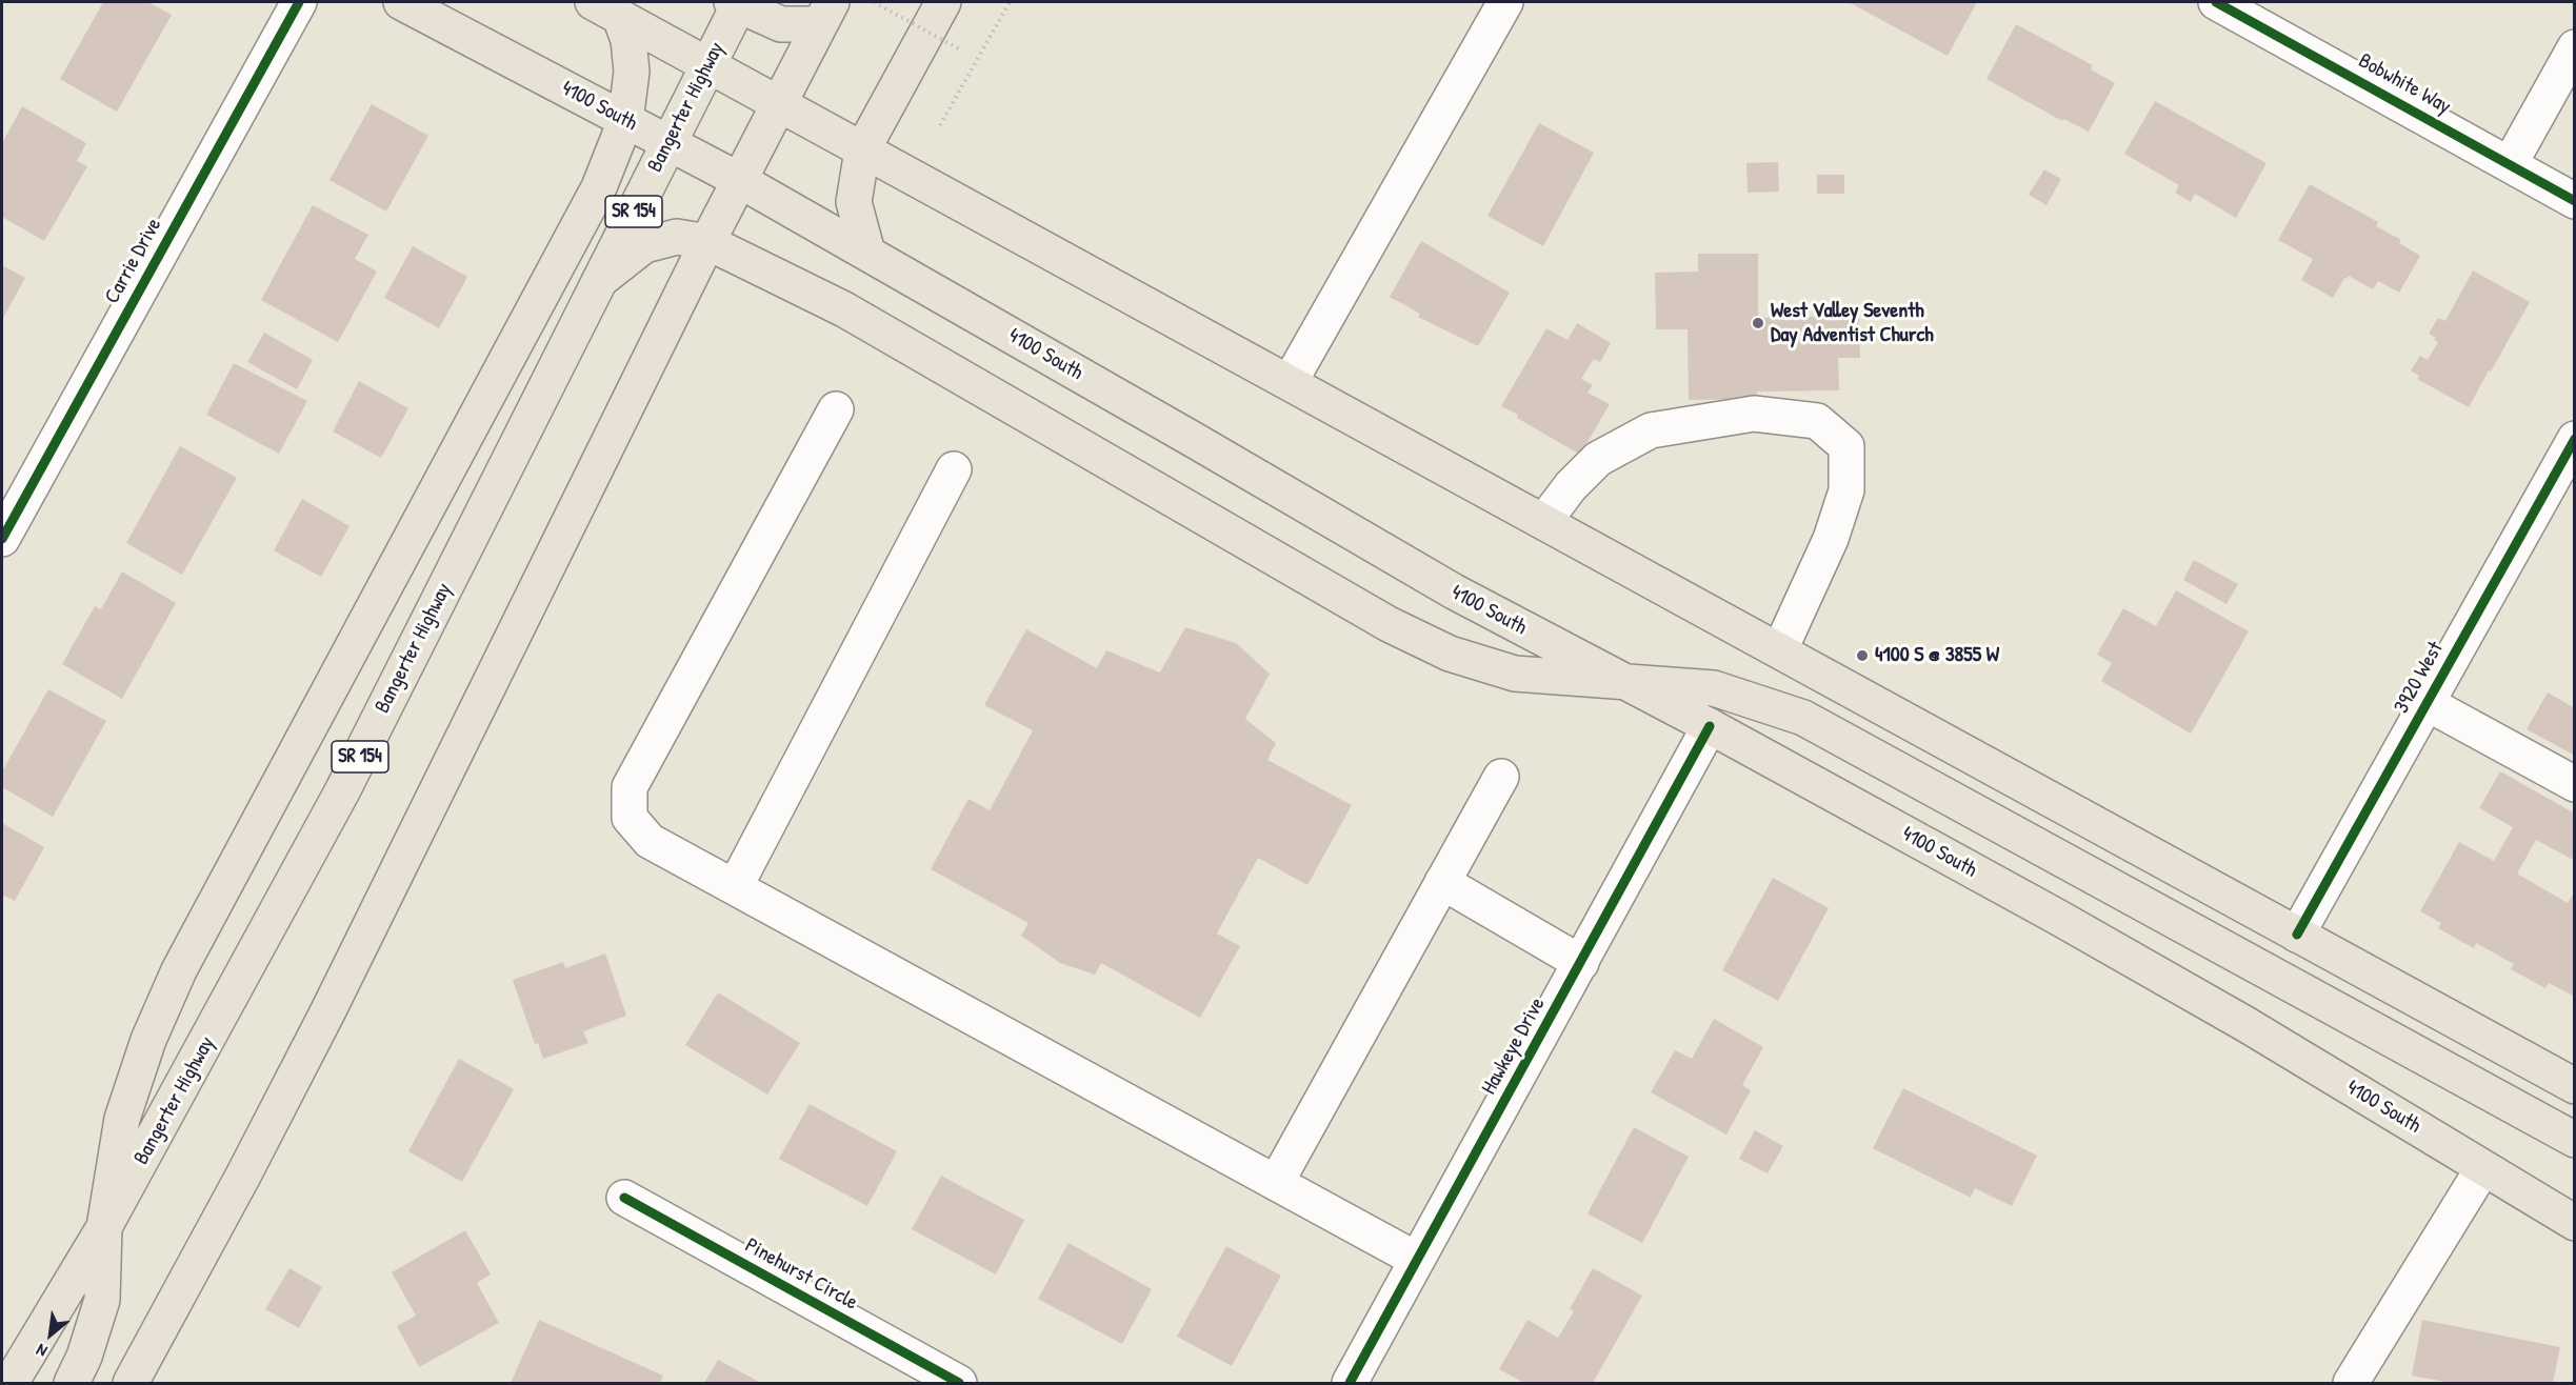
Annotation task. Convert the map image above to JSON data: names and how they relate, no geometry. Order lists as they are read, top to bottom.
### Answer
{
  "streets": {
    "main road": ["4100 South", "Bangerter Highway", "SR 154"],
    "street": [
      "Bobwhite Way",
      "Carrie Drive",
      "3920 West",
      "Hawkeye Drive",
      "Pinehurst Circle"
    ]
  },
  "crossings": [
    ["4100 South", "Bangerter Highway"],
    ["4100 South", "Hawkeye Drive"]
  ],
  "places": ["West Valley Seventh Day Adventist Church", "4100 S @ 3855 W"],
  "north": "bottom left"
}
